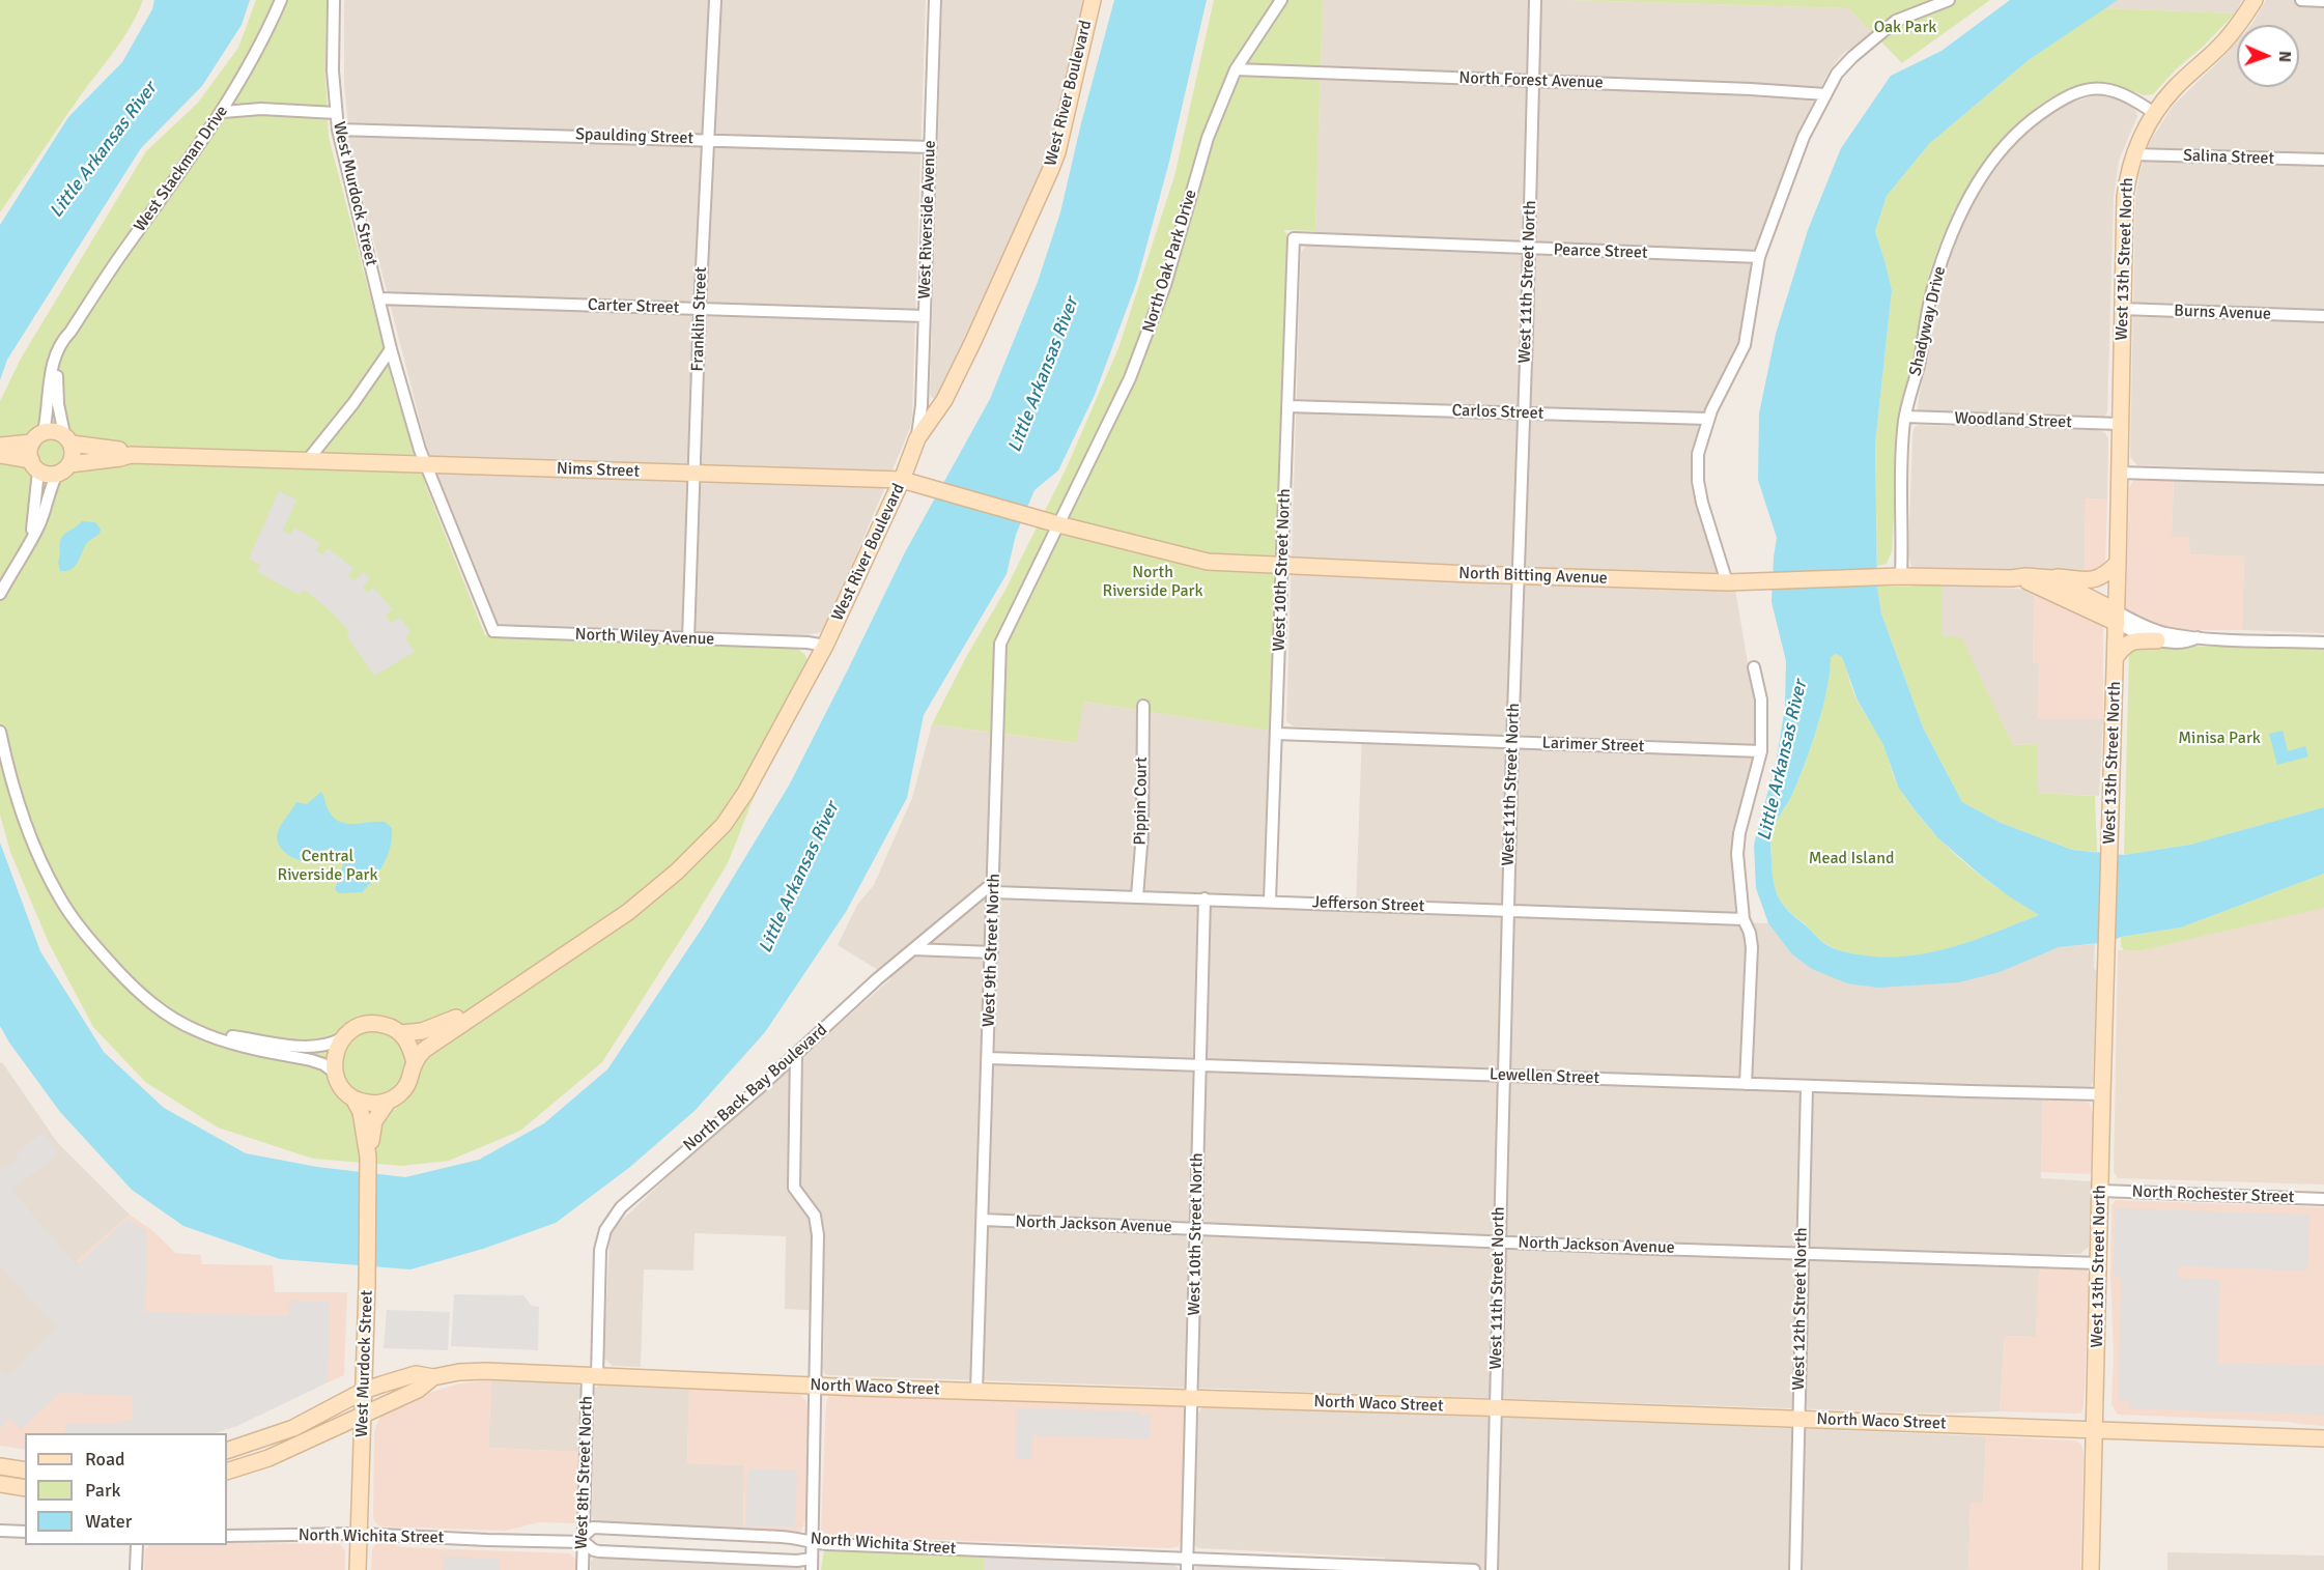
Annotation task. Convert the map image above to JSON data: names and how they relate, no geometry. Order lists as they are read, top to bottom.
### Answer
{
  "streets": {
    "street": [
      "North Forest Avenue",
      "West River Boulevard",
      "Spaulding Street",
      "Salina Street",
      "West Stackman Drive",
      "West Murdock Street",
      "West Riverside Avenue",
      "Pearce Street",
      "West 13th Street North",
      "North Oak Park Drive",
      "West 11th Street North",
      "Carter Street",
      "Burns Avenue",
      "Franklin Street",
      "Shadyway Drive",
      "Carlos Street",
      "Woodland Street",
      "Nims Street",
      "West 10th Street North",
      "North Bitting Avenue",
      "North Wiley Avenue",
      "Larimer Street",
      "Pippin Court",
      "Jefferson Street",
      "West 9th Street North",
      "Lewellen Street",
      "North Back Bay Boulevard",
      "North Rochester Street",
      "North Jackson Avenue",
      "West 12th Street North",
      "North Waco Street",
      "West 8th Street North",
      "North Wichita Street"
    ]
  },
  "crossings": [
    ["North Forest Avenue", "North Oak Park Drive"],
    ["North Forest Avenue", "West 11th Street North"],
    ["West River Boulevard", "West Murdock Street"],
    ["West River Boulevard", "West Riverside Avenue"],
    ["West River Boulevard", "Nims Street"],
    ["West River Boulevard", "North Wiley Avenue"],
    ["Spaulding Street", "West Murdock Street"],
    ["Spaulding Street", "West Riverside Avenue"],
    ["Spaulding Street", "Franklin Street"],
    ["Salina Street", "West 13th Street North"],
    ["West Stackman Drive", "Nims Street"],
    ["West Murdock Street", "Carter Street"],
    ["West Murdock Street", "Nims Street"],
    ["West Murdock Street", "North Wiley Avenue"],
    ["West Murdock Street", "North Waco Street"],
    ["West Murdock Street", "North Wichita Street"],
    ["West Riverside Avenue", "Carter Street"],
    ["Pearce Street", "West 11th Street North"],
    ["Pearce Street", "West 10th Street North"],
    ["West 13th Street North", "Burns Avenue"],
    ["West 13th Street North", "Shadyway Drive"],
    ["West 13th Street North", "Woodland Street"],
    ["West 13th Street North", "North Bitting Avenue"],
    ["West 13th Street North", "Lewellen Street"],
    ["West 13th Street North", "North Rochester Street"],
    ["West 13th Street North", "North Jackson Avenue"],
    ["West 13th Street North", "North Waco Street"],
    ["North Oak Park Drive", "Nims Street"],
    ["North Oak Park Drive", "North Bitting Avenue"],
    ["North Oak Park Drive", "West 9th Street North"],
    ["West 11th Street North", "Carlos Street"],
    ["West 11th Street North", "North Bitting Avenue"],
    ["West 11th Street North", "Larimer Street"],
    ["West 11th Street North", "Jefferson Street"],
    ["West 11th Street North", "Lewellen Street"],
    ["West 11th Street North", "North Jackson Avenue"],
    ["West 11th Street North", "North Waco Street"],
    ["Carter Street", "Franklin Street"],
    ["Franklin Street", "Nims Street"],
    ["Franklin Street", "North Wiley Avenue"],
    ["Shadyway Drive", "Woodland Street"],
    ["Shadyway Drive", "North Bitting Avenue"],
    ["Carlos Street", "West 10th Street North"],
    ["Nims Street", "North Bitting Avenue"],
    ["Nims Street", "West 9th Street North"],
    ["West 10th Street North", "North Bitting Avenue"],
    ["West 10th Street North", "Larimer Street"],
    ["West 10th Street North", "Jefferson Street"],
    ["West 10th Street North", "Lewellen Street"],
    ["West 10th Street North", "North Jackson Avenue"],
    ["West 10th Street North", "North Waco Street"],
    ["West 10th Street North", "North Wichita Street"],
    ["North Bitting Avenue", "West 9th Street North"],
    ["Pippin Court", "Jefferson Street"],
    ["Jefferson Street", "West 9th Street North"],
    ["Jefferson Street", "North Back Bay Boulevard"],
    ["West 9th Street North", "Lewellen Street"],
    ["West 9th Street North", "North Back Bay Boulevard"],
    ["West 9th Street North", "North Jackson Avenue"],
    ["West 9th Street North", "North Waco Street"],
    ["Lewellen Street", "West 12th Street North"],
    ["North Back Bay Boulevard", "West 8th Street North"],
    ["North Jackson Avenue", "West 12th Street North"],
    ["West 12th Street North", "North Waco Street"],
    ["North Waco Street", "West 8th Street North"],
    ["West 8th Street North", "North Wichita Street"]
  ],
  "water": ["Little Arkansas River"],
  "parks": [
    "Oak Park",
    "North Riverside Park",
    "Minisa Park",
    "Central Riverside Park",
    "Mead Island"
  ],
  "legend": ["Road", "Park", "Water"],
  "north": "right"
}
